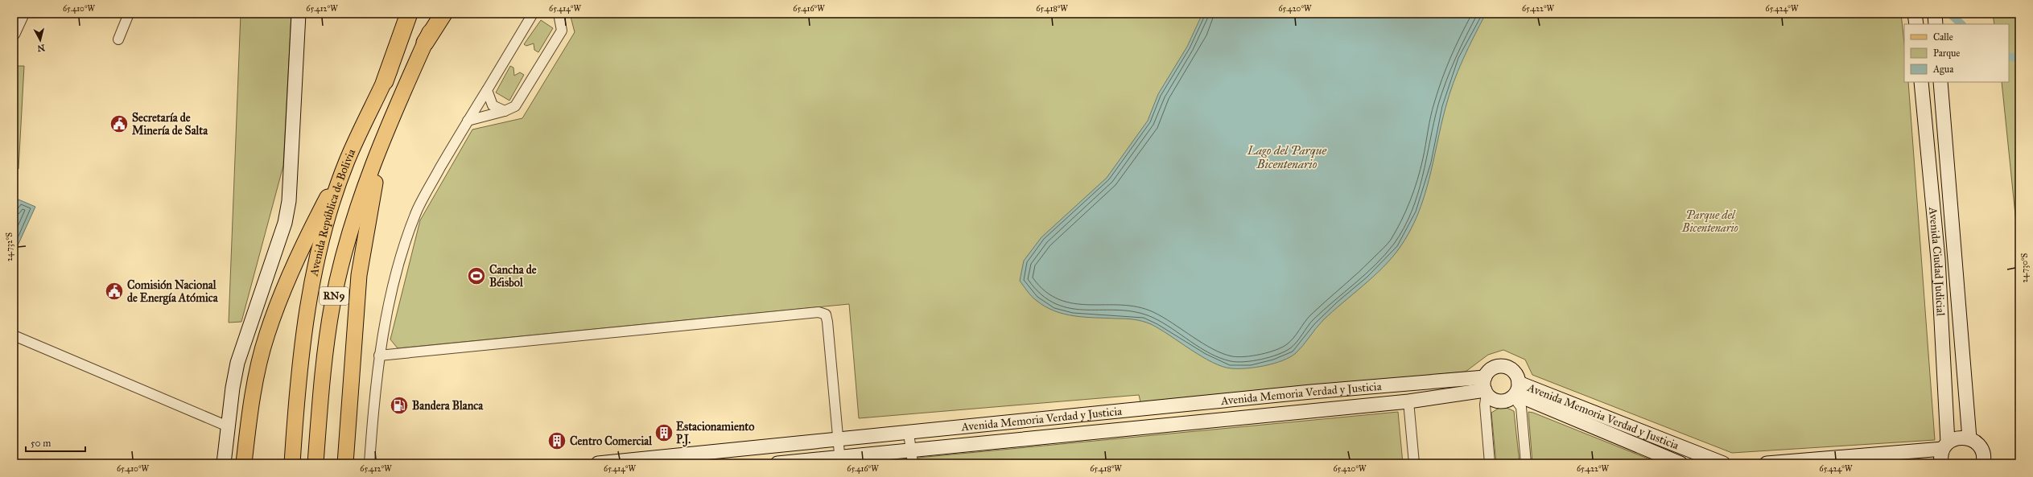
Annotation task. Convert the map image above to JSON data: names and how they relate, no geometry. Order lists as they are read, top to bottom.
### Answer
{
  "streets": {
    "main road": ["Avenida República de Bolivia", "RN9"],
    "street": ["Avenida Ciudad Judicial", "Avenida Memoria Verdad y Justicia"]
  },
  "water": ["Lago del Parque Bicentenario"],
  "parks": ["Parque del Bicentenario"],
  "places": {
    "public building": ["Secretaría de Minería de Salta", "Comisión Nacional de Energía Atómica"],
    "sports": ["Cancha de Béisbol"],
    "fuel station": ["Bandera Blanca"],
    "building": ["Estacionamiento P.J.", "Centro Comercial"]
  },
  "legend": ["Calle", "Parque", "Agua"],
  "scale_bar": "50 m",
  "north": "bottom",
  "coordinates": [
    "65.410°W",
    "65.412°W",
    "65.414°W",
    "65.416°W",
    "65.418°W",
    "65.420°W",
    "65.422°W",
    "65.424°W",
    "24.732°S",
    "24.730°S"
  ]
}
